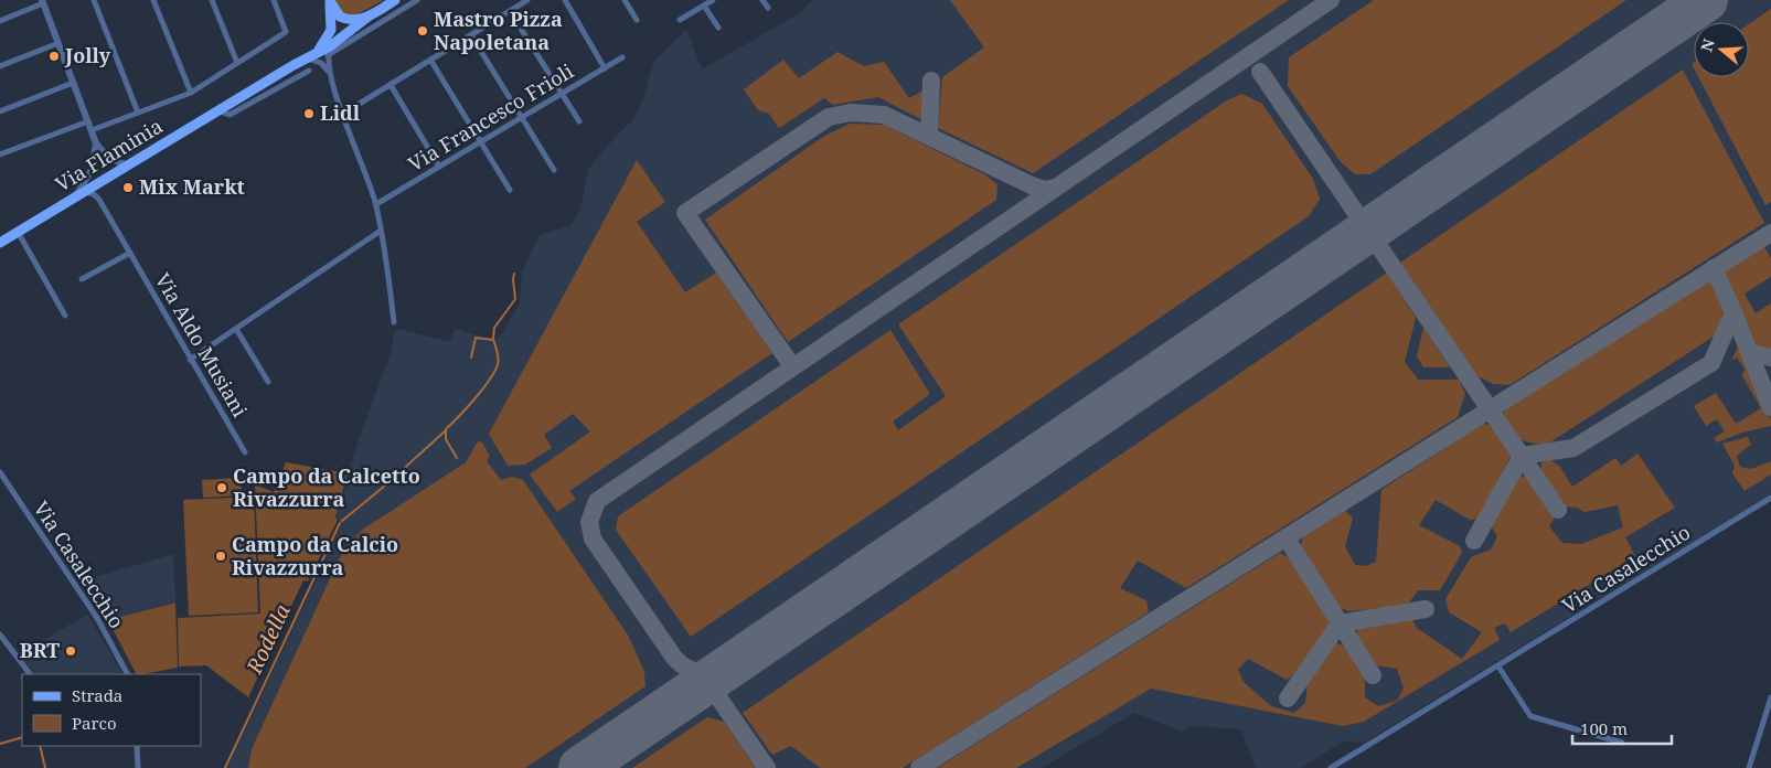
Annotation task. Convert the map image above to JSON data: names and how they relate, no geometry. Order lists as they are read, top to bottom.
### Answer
{
  "streets": {
    "main road": ["Via Flaminia"],
    "street": ["Via Francesco Frioli", "Via Aldo Musiani", "Via Casalecchio"]
  },
  "crossings": [
    ["Via Flaminia", "Via Aldo Musiani"]
  ],
  "water": ["Rodella"],
  "places": [
    "Mastro Pizza Napoletana",
    "Jolly",
    "Lidl",
    "Mix Markt",
    "Campo da Calcetto Rivazzurra",
    "Campo da Calcio Rivazzurra",
    "BRT"
  ],
  "legend": ["Strada", "Parco"],
  "scale_bar": "100 m",
  "north": "left"
}
